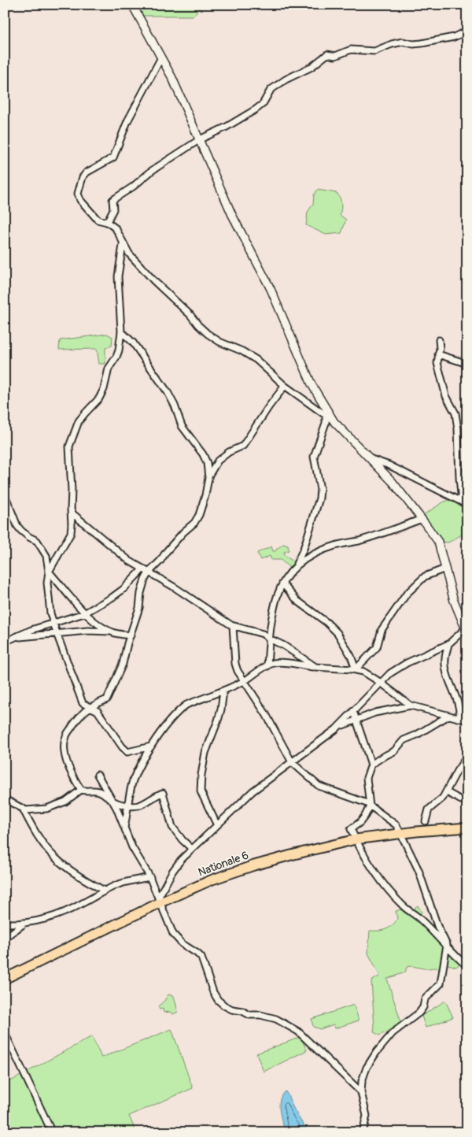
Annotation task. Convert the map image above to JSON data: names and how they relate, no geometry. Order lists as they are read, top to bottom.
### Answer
{
  "streets": {
    "main road": ["Nationale 6"]
  }
}
